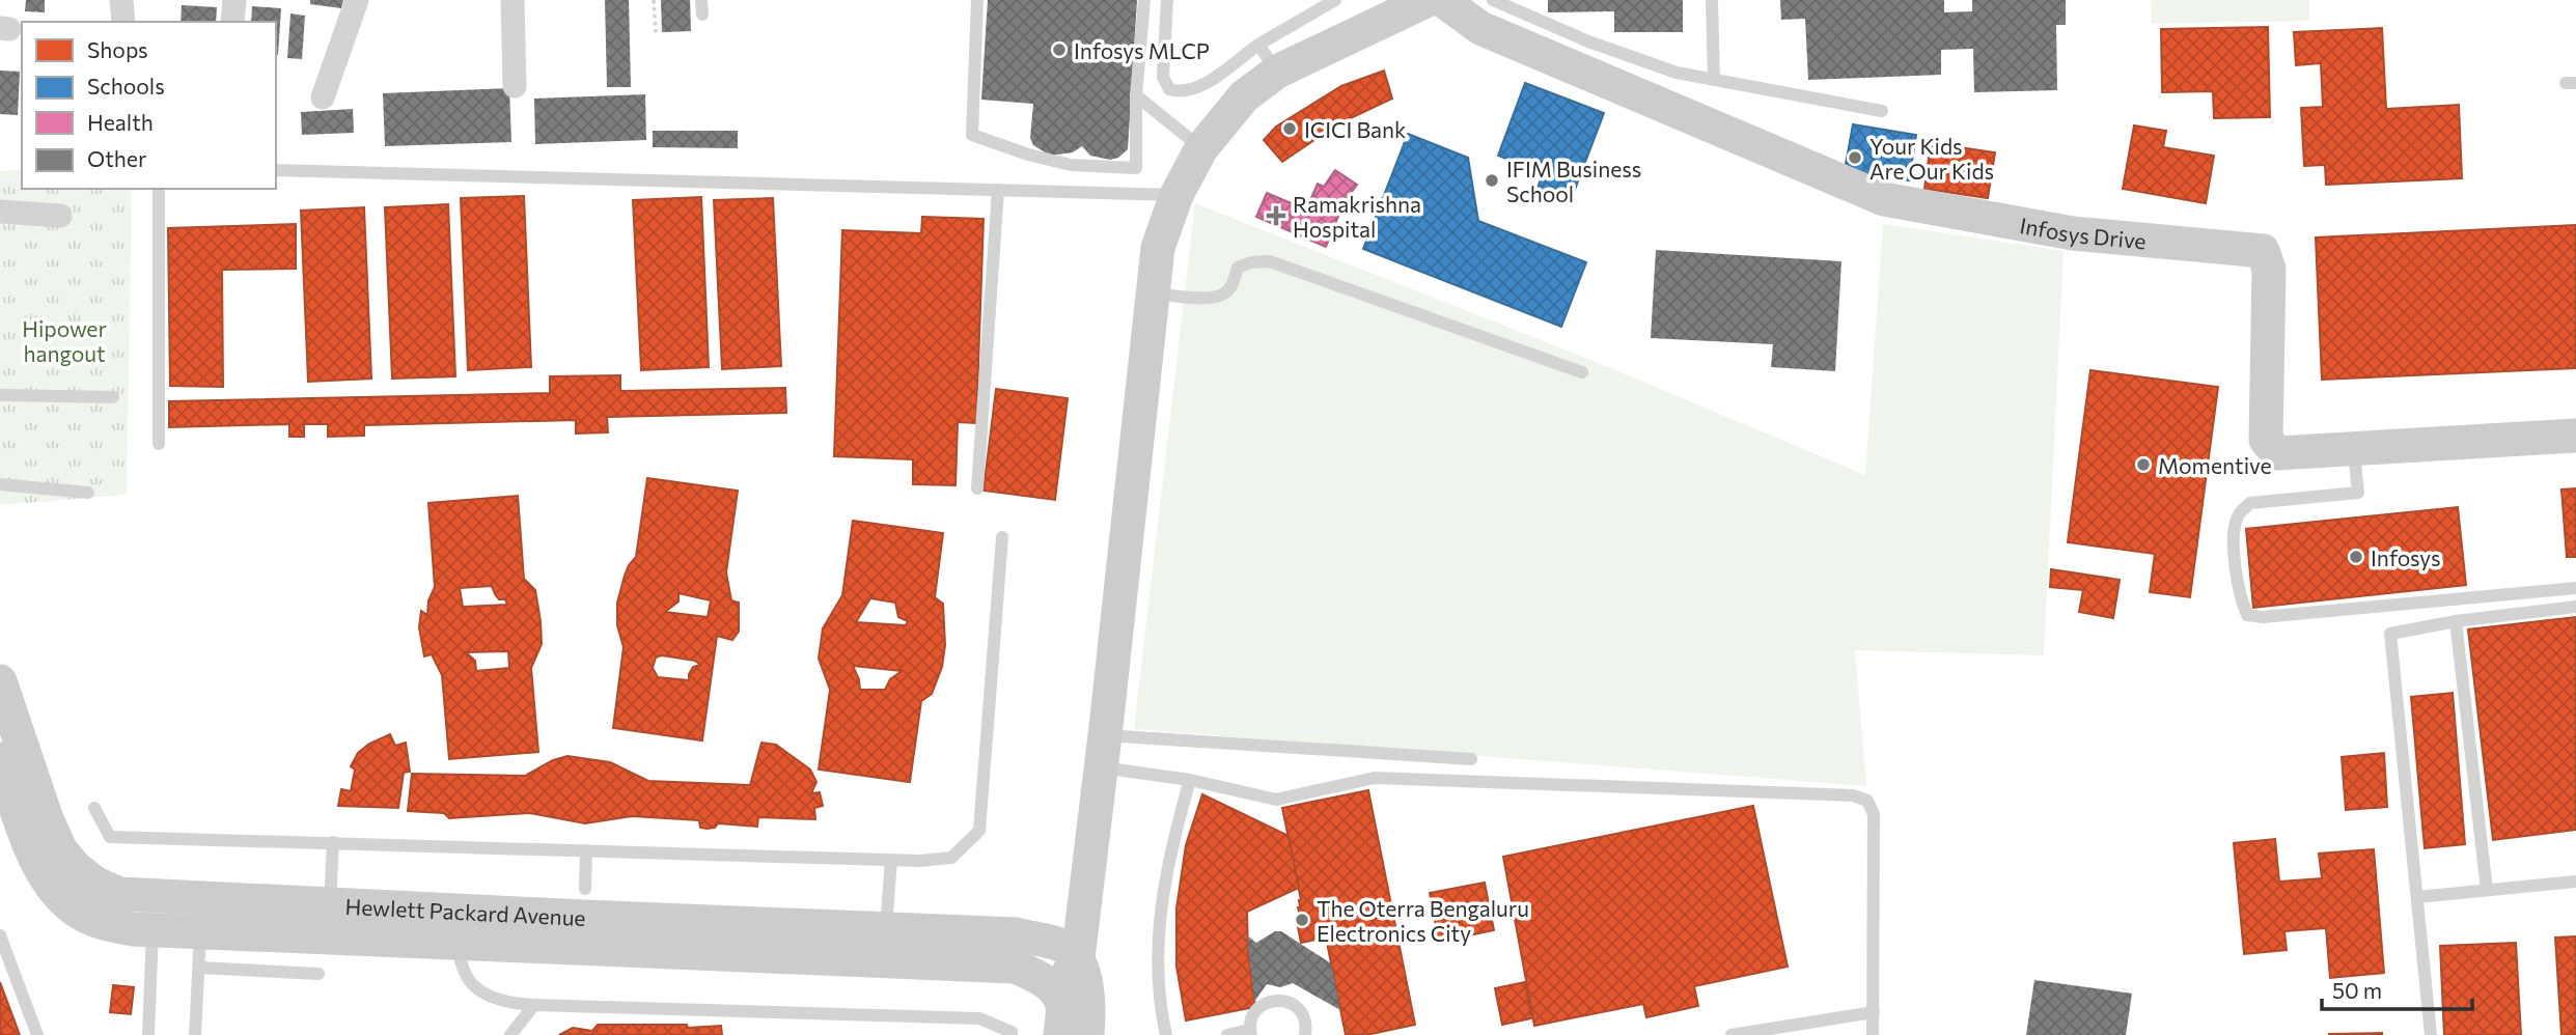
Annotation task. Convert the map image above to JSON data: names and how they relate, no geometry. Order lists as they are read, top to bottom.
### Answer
{
  "streets": {
    "street": ["Infosys Drive", "Hewlett Packard Avenue"]
  },
  "parks": ["Hipower hangout"],
  "places": {
    "other": [
      "Infosys MLCP",
      "ICICI Bank",
      "Your Kids Are Our Kids",
      "IFIM Business School",
      "Momentive",
      "Infosys",
      "The Oterra Bengaluru Electronics City"
    ],
    "health": ["Ramakrishna Hospital"]
  },
  "legend": [
    "Shops",
    "Schools",
    "Health",
    "Other"
  ],
  "scale_bar": "50 m"
}
